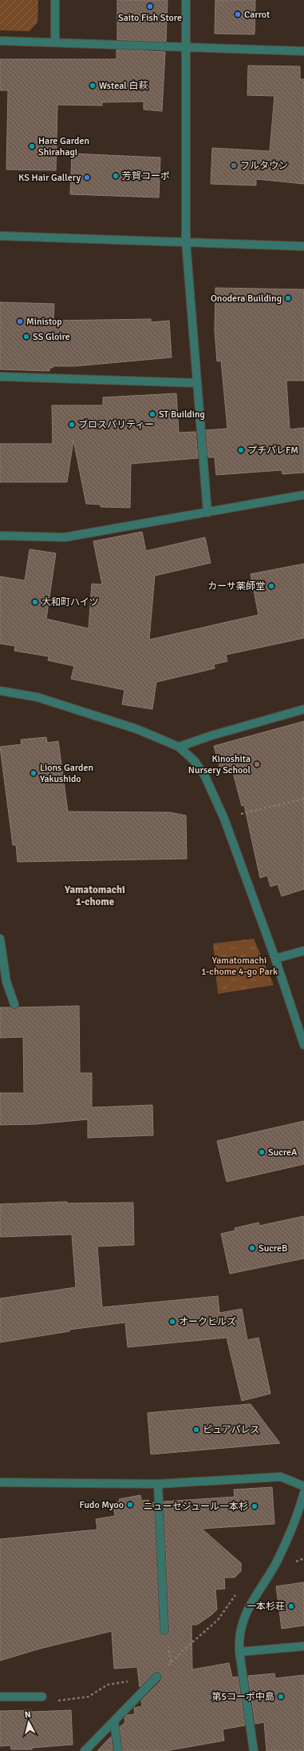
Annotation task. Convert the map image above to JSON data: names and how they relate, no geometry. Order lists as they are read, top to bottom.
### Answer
{
  "districts": ["Yamatomachi 1-chome"],
  "parks": ["Yamatomachi 1-chome 4-go Park"],
  "places": [
    "Saito Fish Store",
    "Carrot",
    "Wsteal 白萩",
    "Hare Garden Shirahagi",
    "フルタウン",
    "芳賀コーポ",
    "KS Hair Gallery",
    "Onodera Building",
    "Ministop",
    "SS Gloire",
    "ST Building",
    "ブロスパリティー",
    "プチパレFM",
    "カーサ薬師堂",
    "大和町ハイツ",
    "Kinoshita Nursery School",
    "Lions Garden Yakushido",
    "SucreA",
    "SucreB",
    "オークヒルズ",
    "ピュアパレス",
    "Fudo Myoo",
    "ニューセジュール一本杉",
    "一本杉荘",
    "第5コーポ中島"
  ],
  "north": "top"
}
